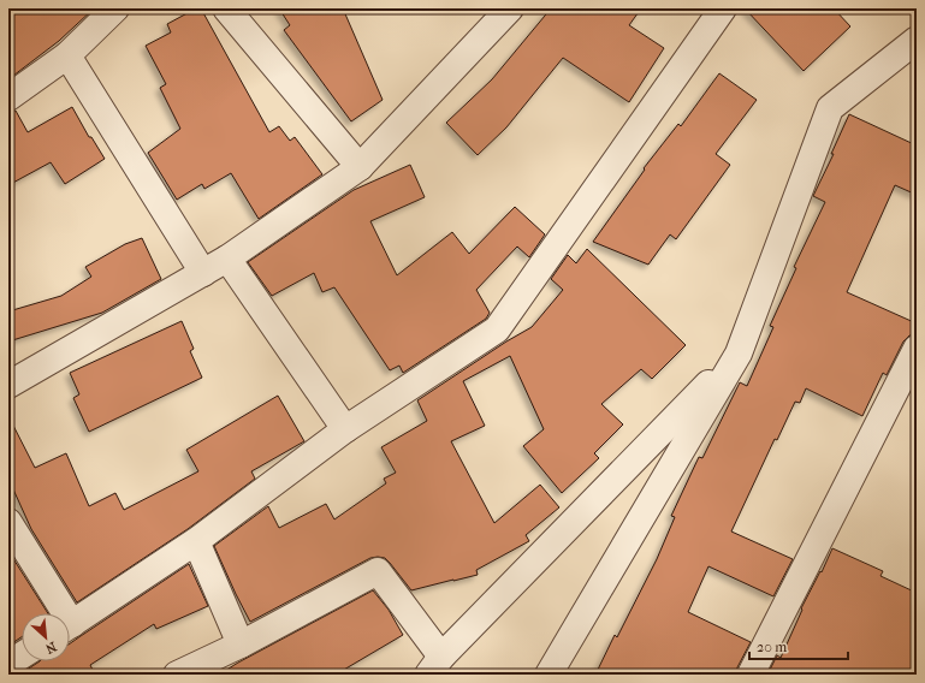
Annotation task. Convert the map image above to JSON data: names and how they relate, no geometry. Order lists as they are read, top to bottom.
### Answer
{
  "scale_bar": "20 m",
  "north": "bottom right"
}
